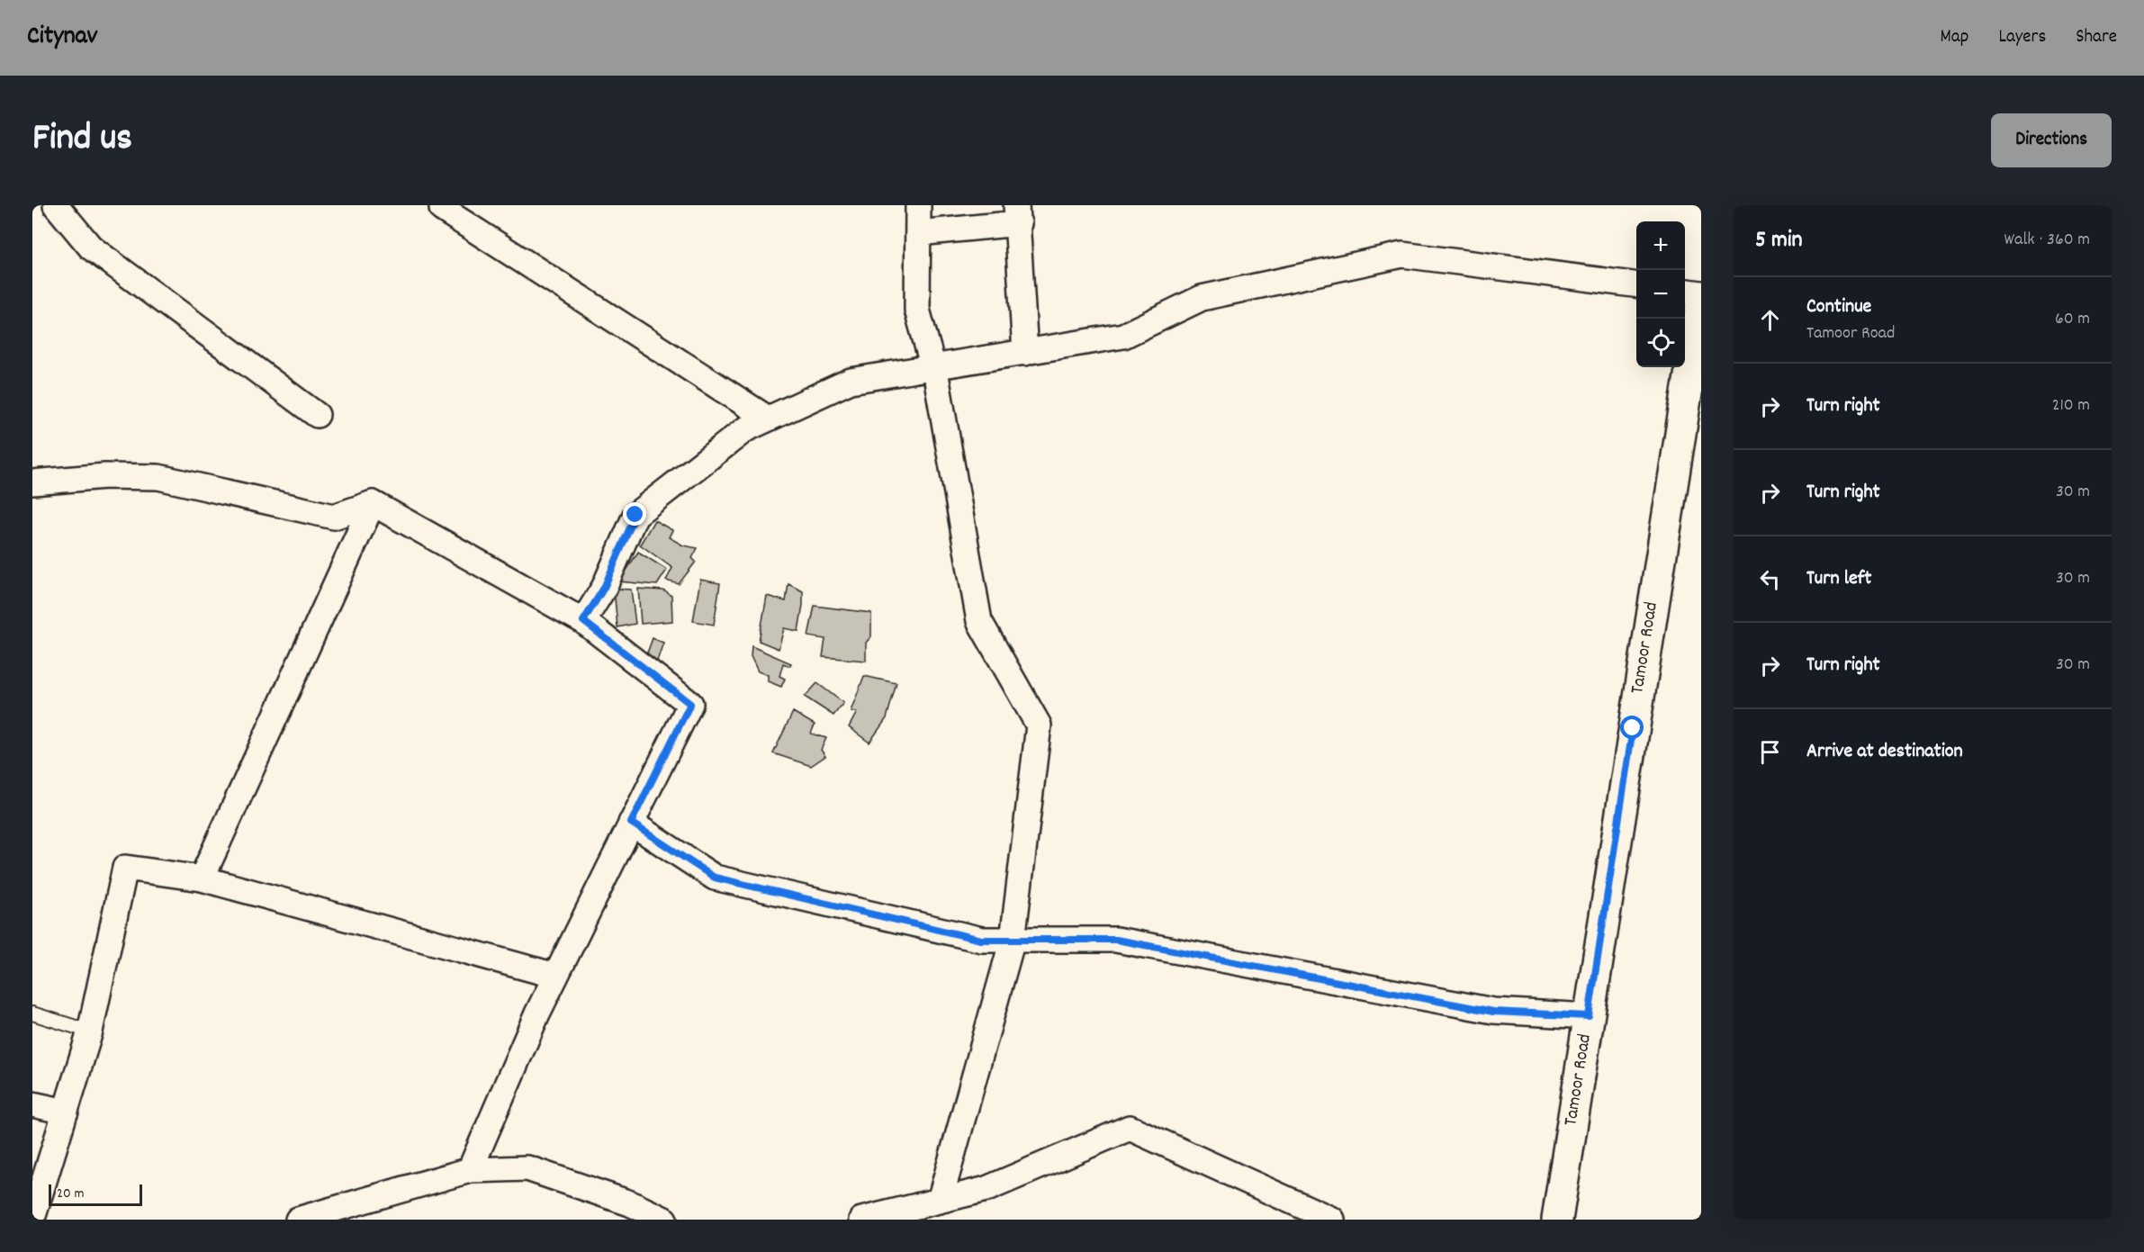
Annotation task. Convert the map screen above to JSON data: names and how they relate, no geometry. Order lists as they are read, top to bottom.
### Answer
{
  "streets": {
    "street": ["Tamoor Road"]
  },
  "scale_bar": "20 m",
  "page": {
    "header": "Citynav",
    "nav": ["Map", "Layers", "Share"],
    "title": "Find us",
    "buttons": "Directions",
    "heading": ["5 min", "Walk · 360 m"],
    "map_buttons": ["+", "−"],
    "list": [
      ["Continue", "Tamoor Road", "60 m"],
      ["Turn right", "210 m"],
      ["Turn right", "30 m"],
      ["Turn left", "30 m"],
      ["Turn right", "30 m"],
      "Arrive at destination"
    ],
    "scale": "20 m"
  }
}
